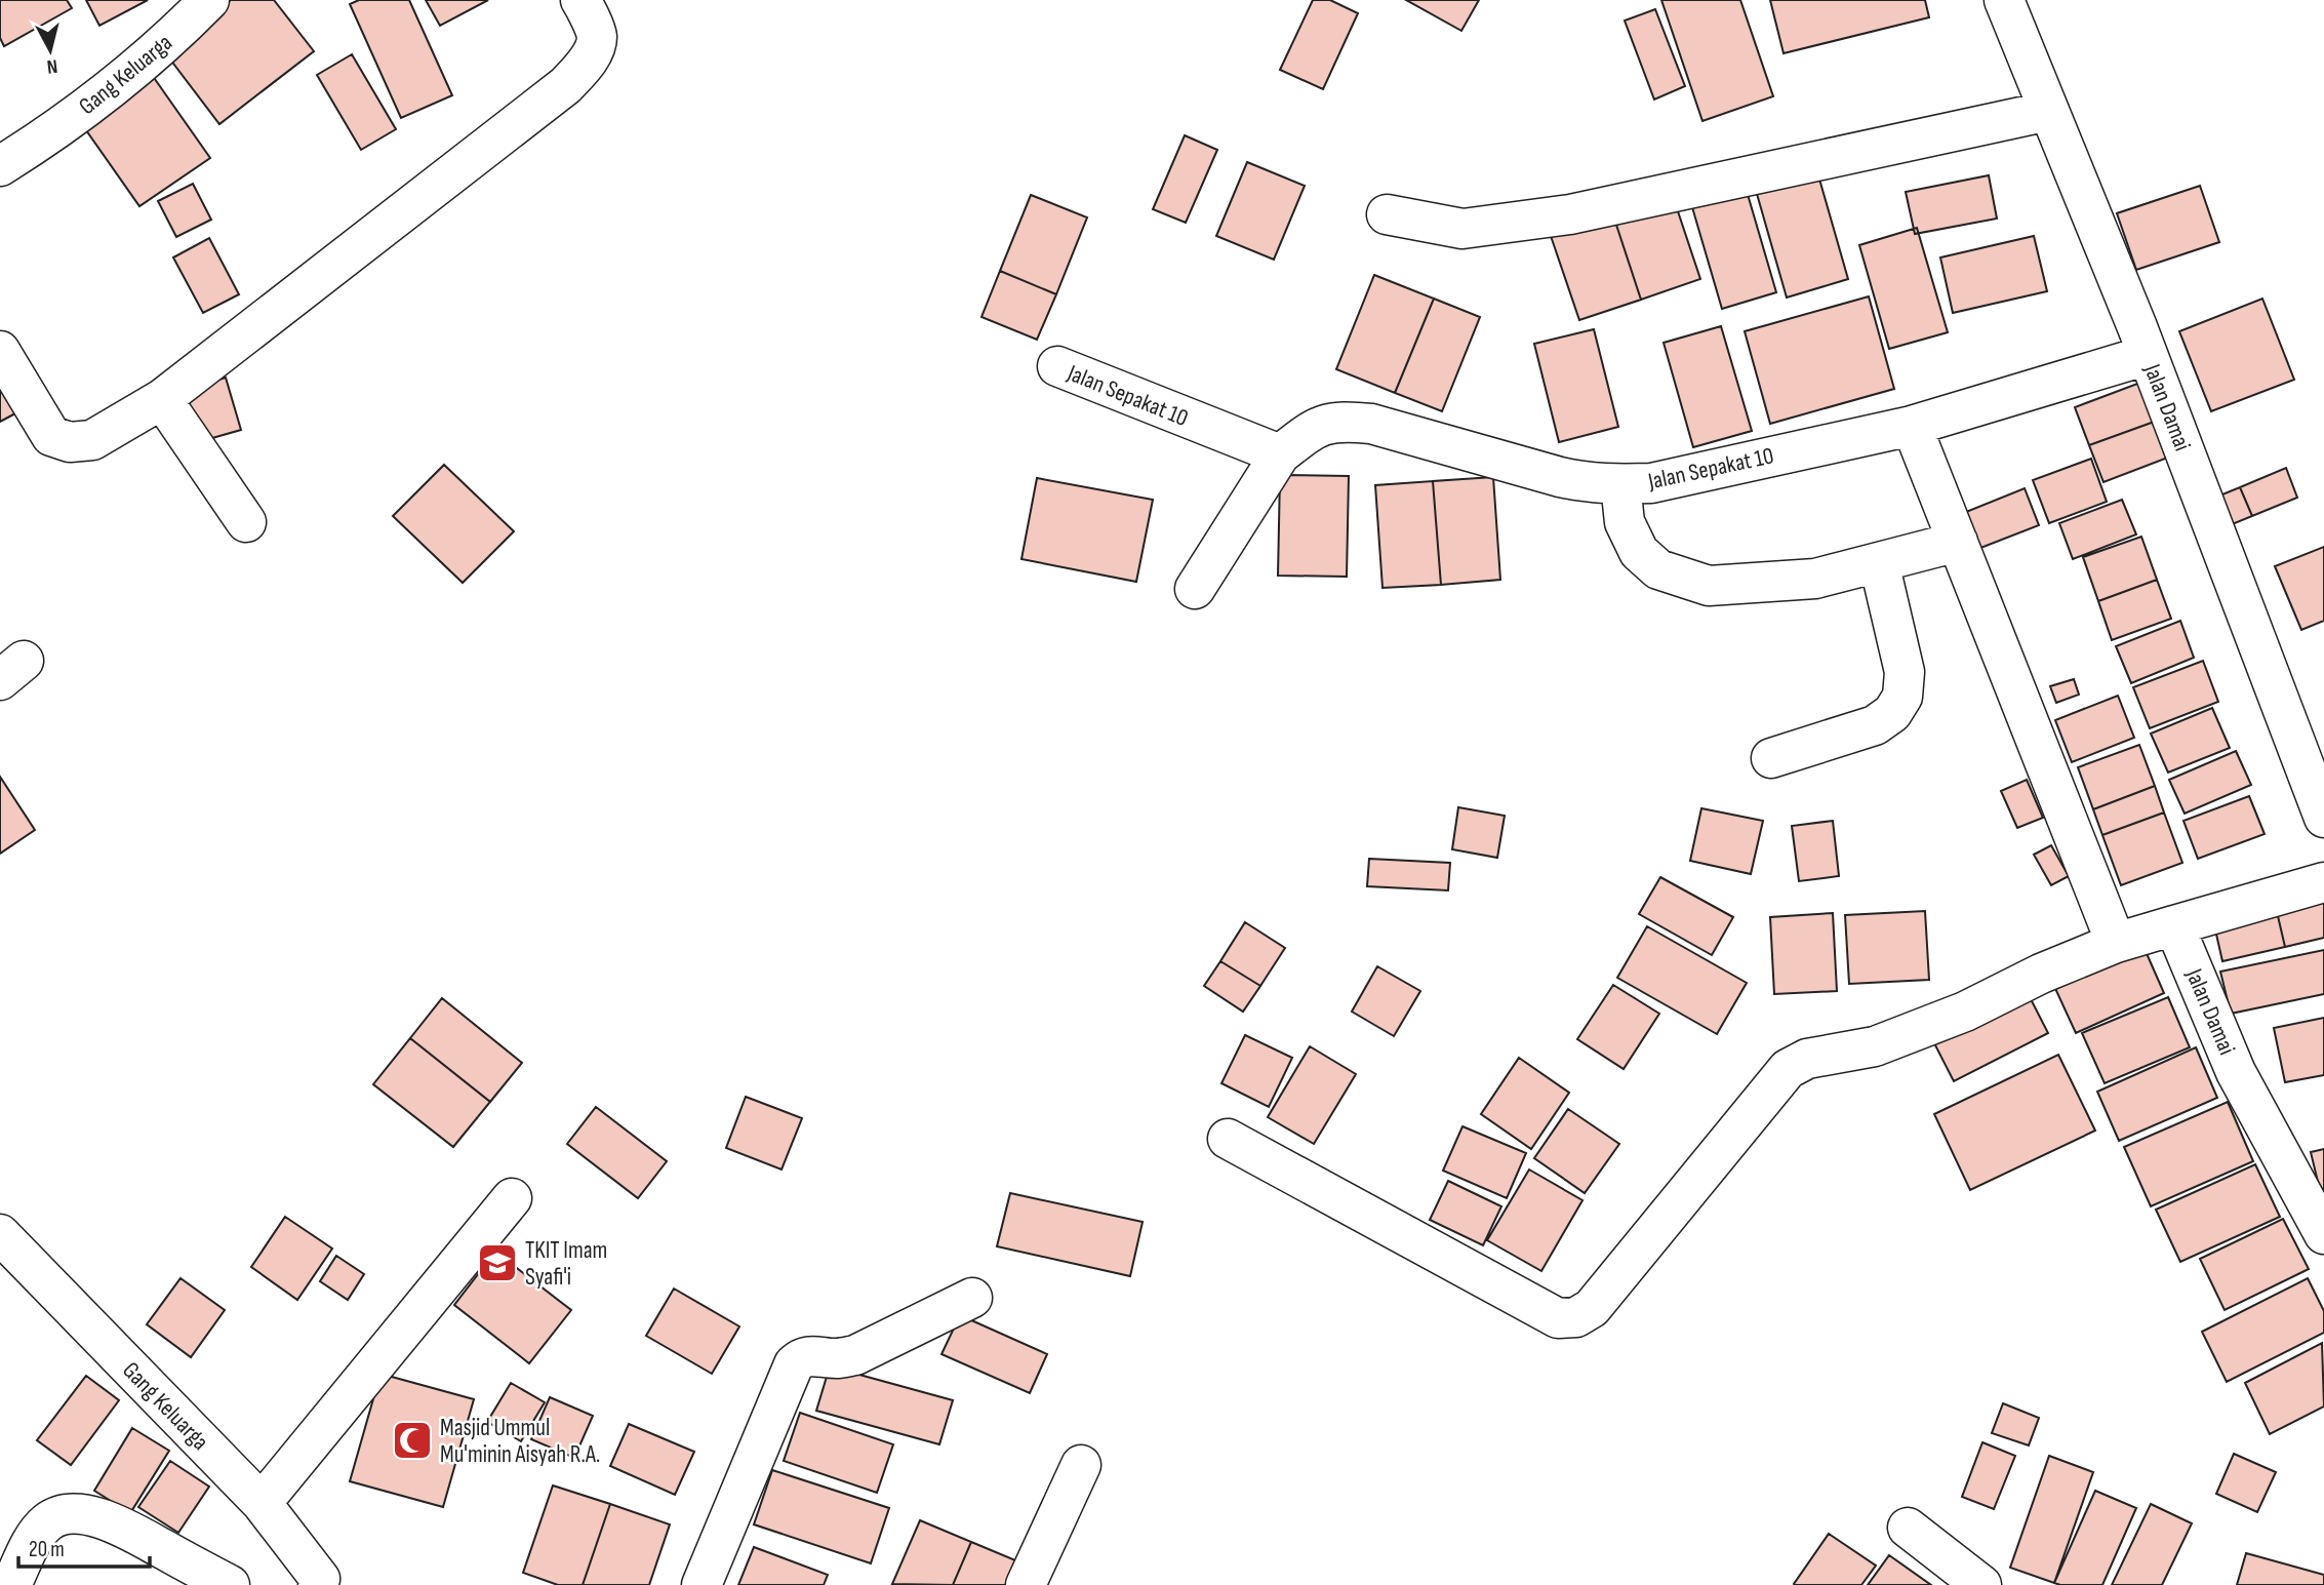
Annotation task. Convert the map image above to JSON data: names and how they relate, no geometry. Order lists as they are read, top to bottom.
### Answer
{
  "streets": {
    "street": ["Gang Keluarga", "Jalan Sepakat 10", "Jalan Damai"]
  },
  "crossings": [
    ["Jalan Sepakat 10", "Jalan Damai"]
  ],
  "places": {
    "school or university": ["TKIT Imam Syafi'i"],
    "mosque": ["Masjid Ummul Mu'minin Aisyah R.A."]
  },
  "scale_bar": "20 m",
  "north": "bottom"
}
